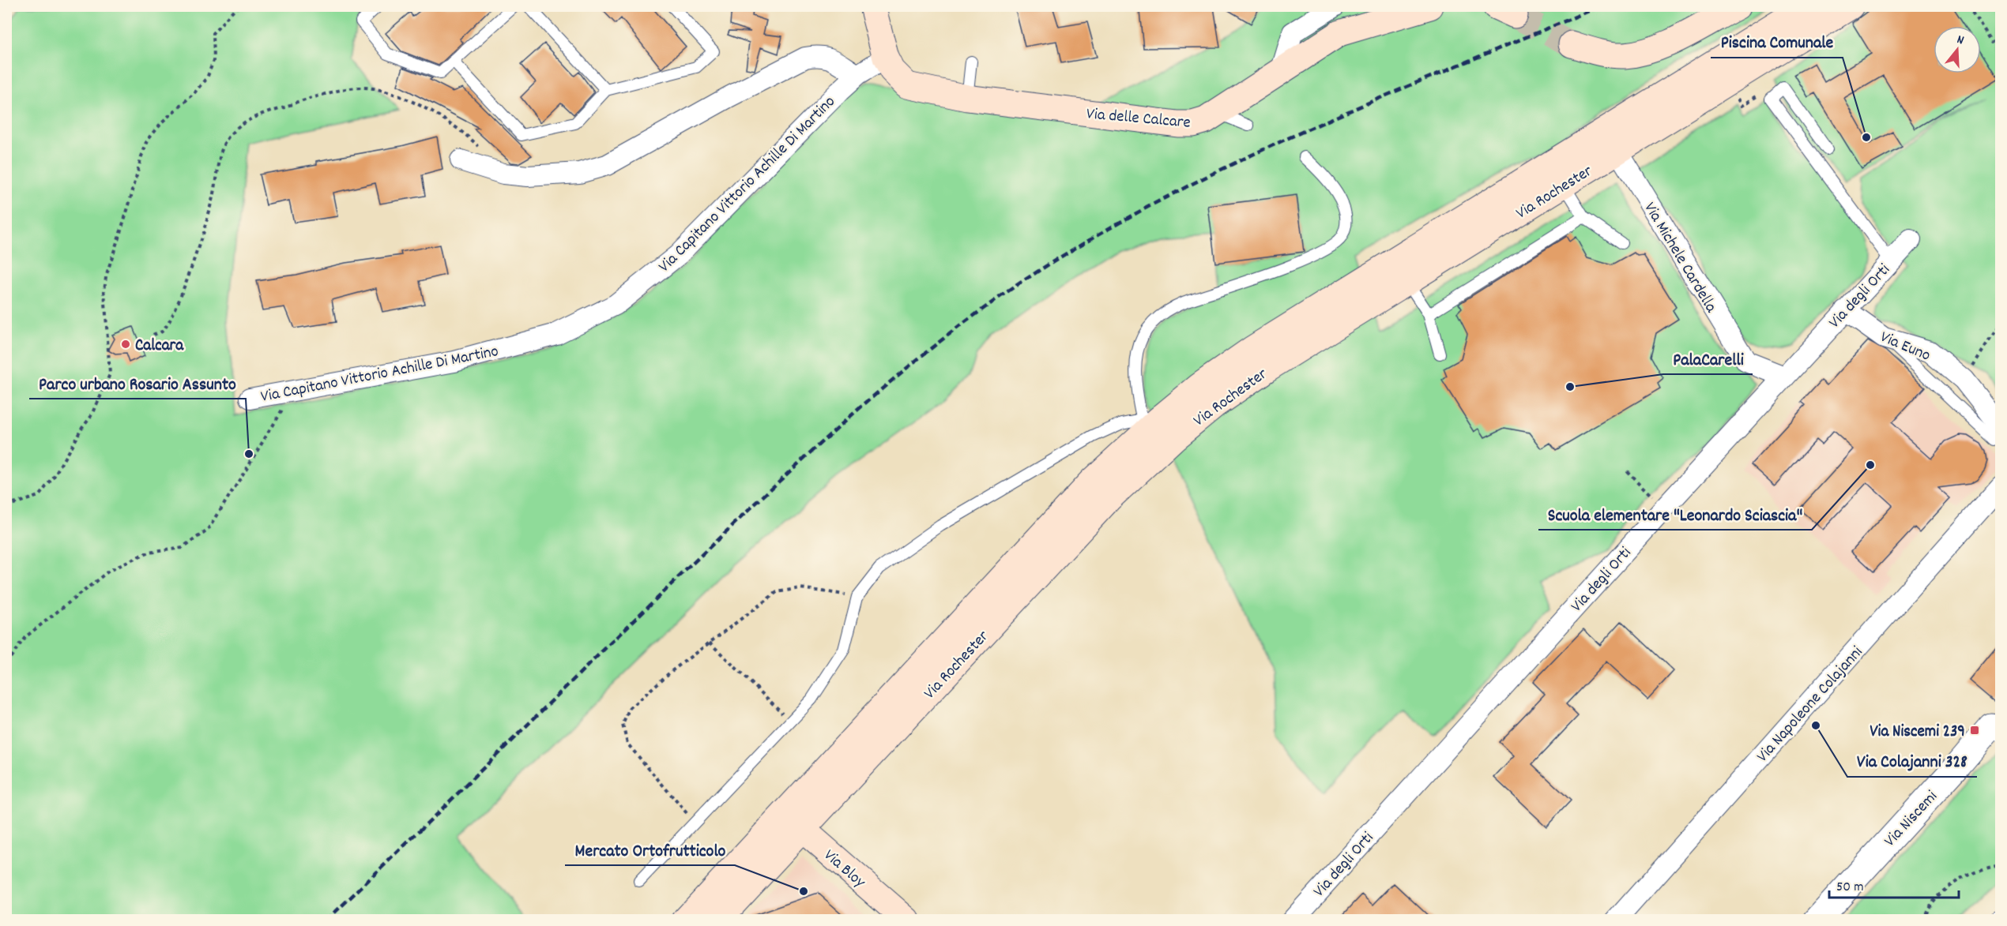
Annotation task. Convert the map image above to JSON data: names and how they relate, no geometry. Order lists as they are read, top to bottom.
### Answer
{
  "streets": {
    "main road": ["Via delle Calcare", "Via Rochester", "Via Bloy"],
    "street": [
      "Via Capitano Vittorio Achille Di Martino",
      "Via Michele Cardella",
      "Via degli Orti",
      "Via Euno",
      "Via Napoleone Colajanni",
      "Via Niscemi"
    ]
  },
  "crossings": [
    ["Via delle Calcare", "Via Capitano Vittorio Achille Di Martino"],
    ["Via Rochester", "Via Michele Cardella"],
    ["Via Rochester", "Via Bloy"],
    ["Via Michele Cardella", "Via degli Orti"],
    ["Via degli Orti", "Via Euno"]
  ],
  "places": {
    "other": [
      "Piscina Comunale",
      "Calcara",
      "PalaCarelli",
      "Parco urbano Rosario Assunto",
      "Scuola elementare \"Leonardo Sciascia\"",
      "Via Colajanni 328",
      "Mercato Ortofrutticolo"
    ],
    "transit": ["Via Niscemi 239"]
  },
  "scale_bar": "50 m",
  "north": "top"
}
